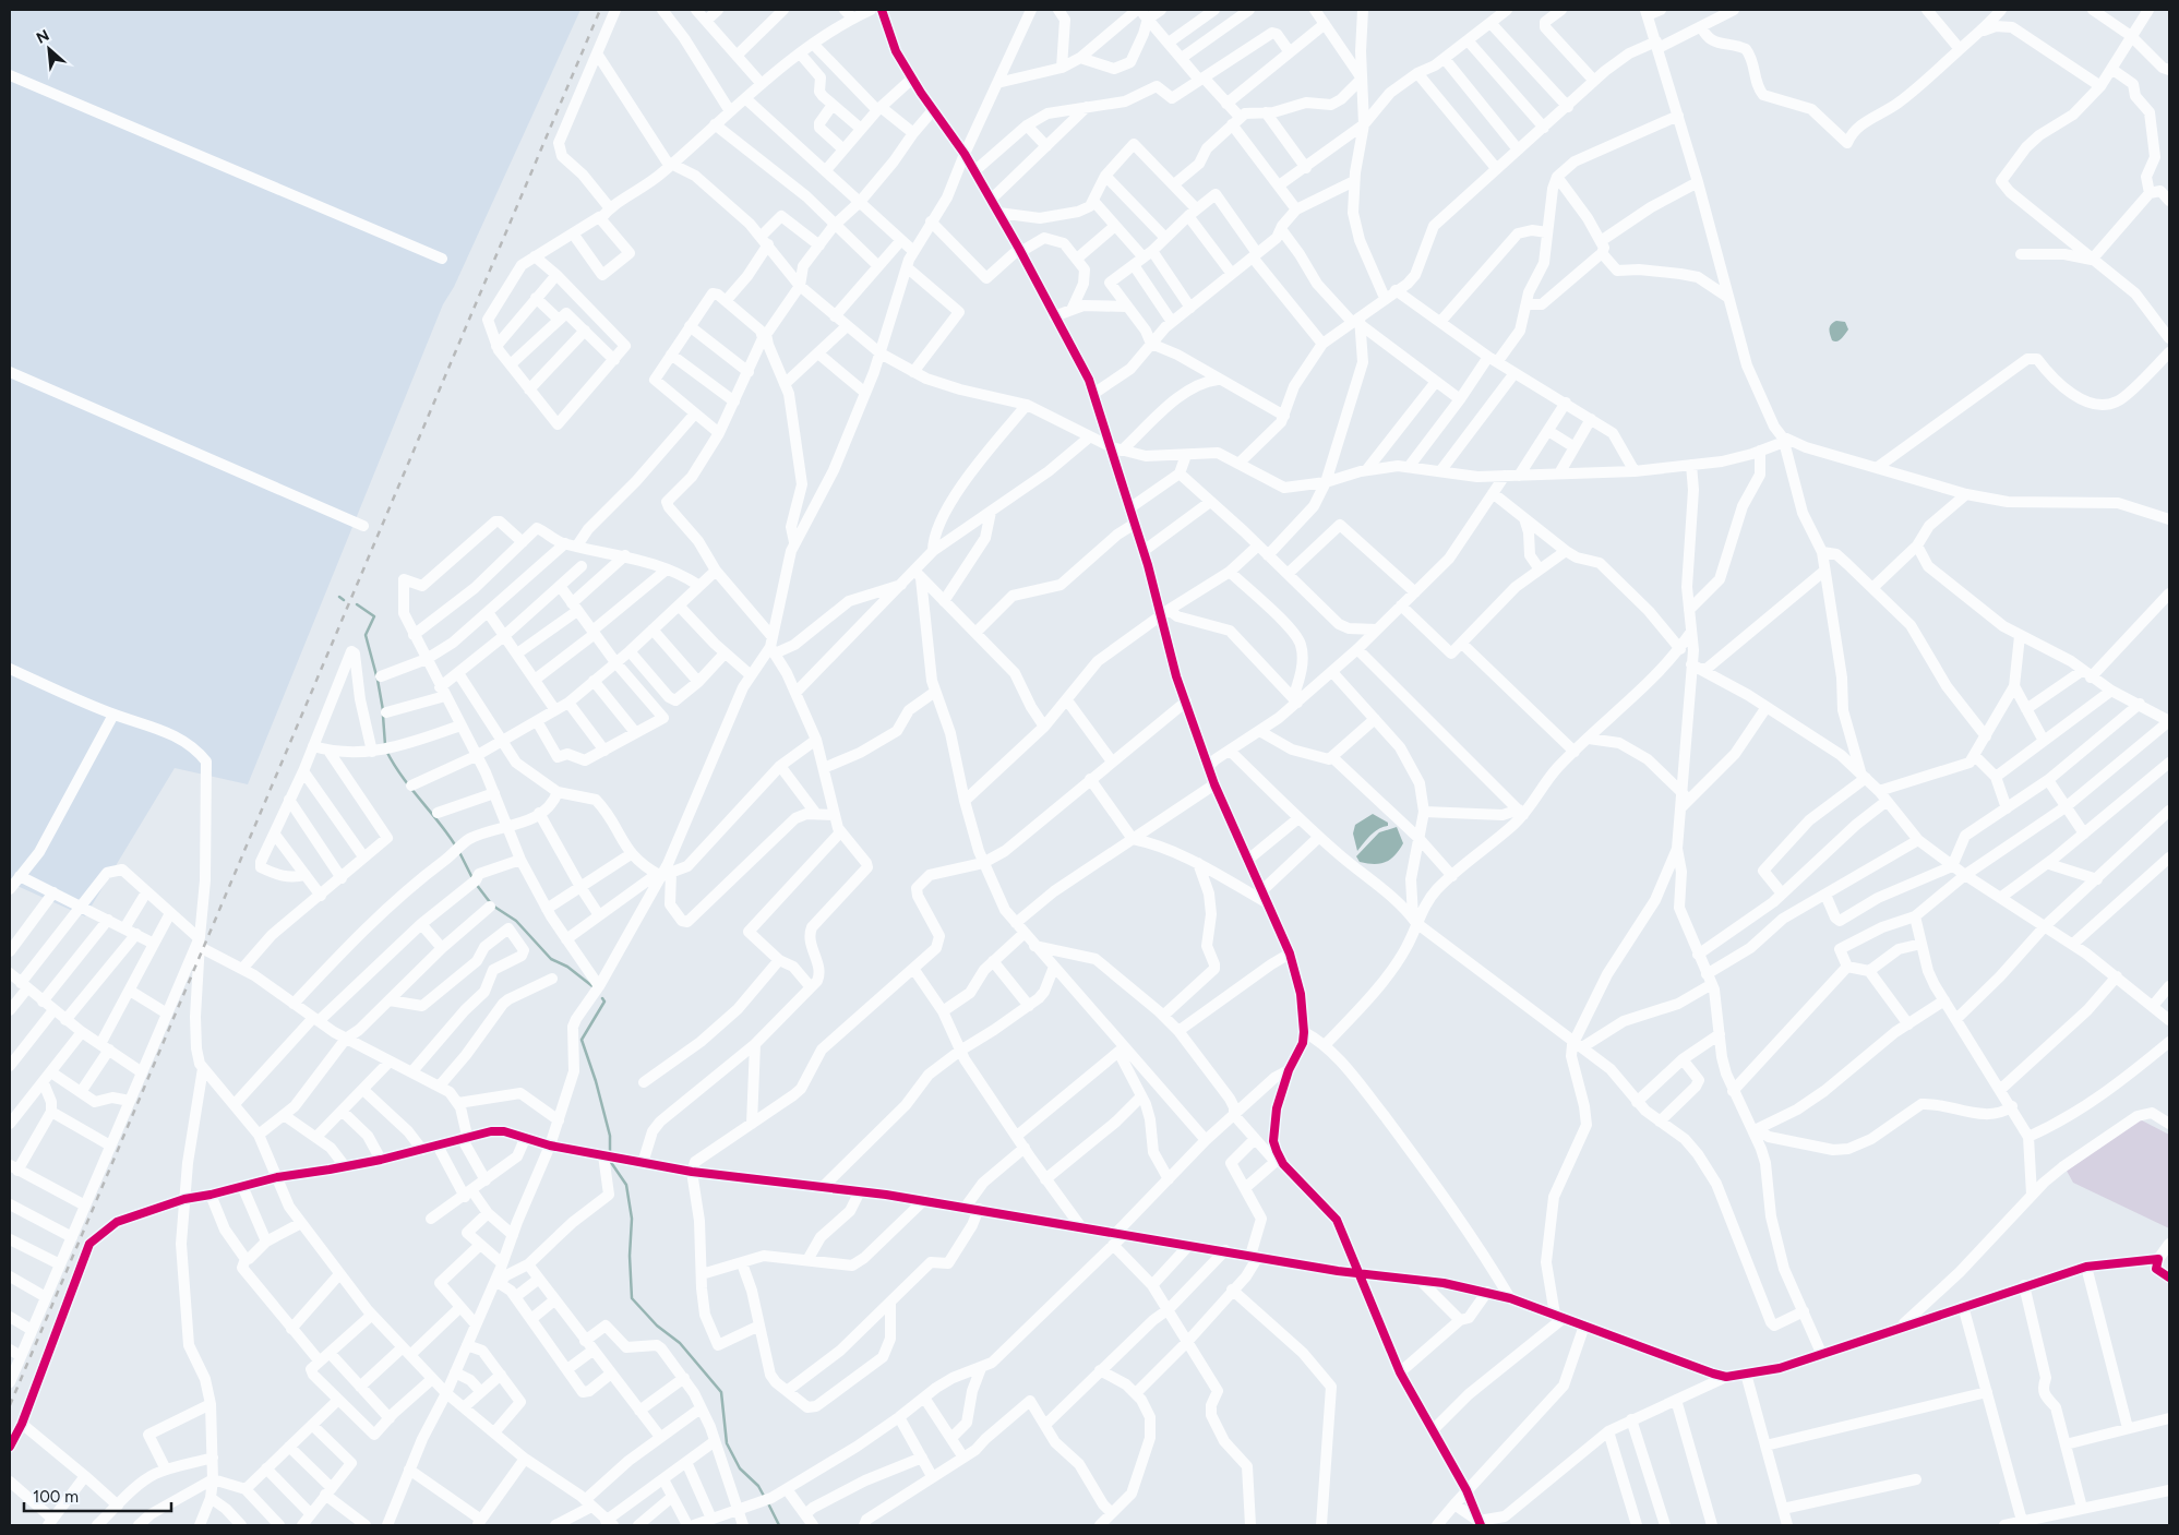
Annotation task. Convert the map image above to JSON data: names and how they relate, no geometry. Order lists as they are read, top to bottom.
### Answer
{
  "scale_bar": "100 m",
  "north": "top left"
}
